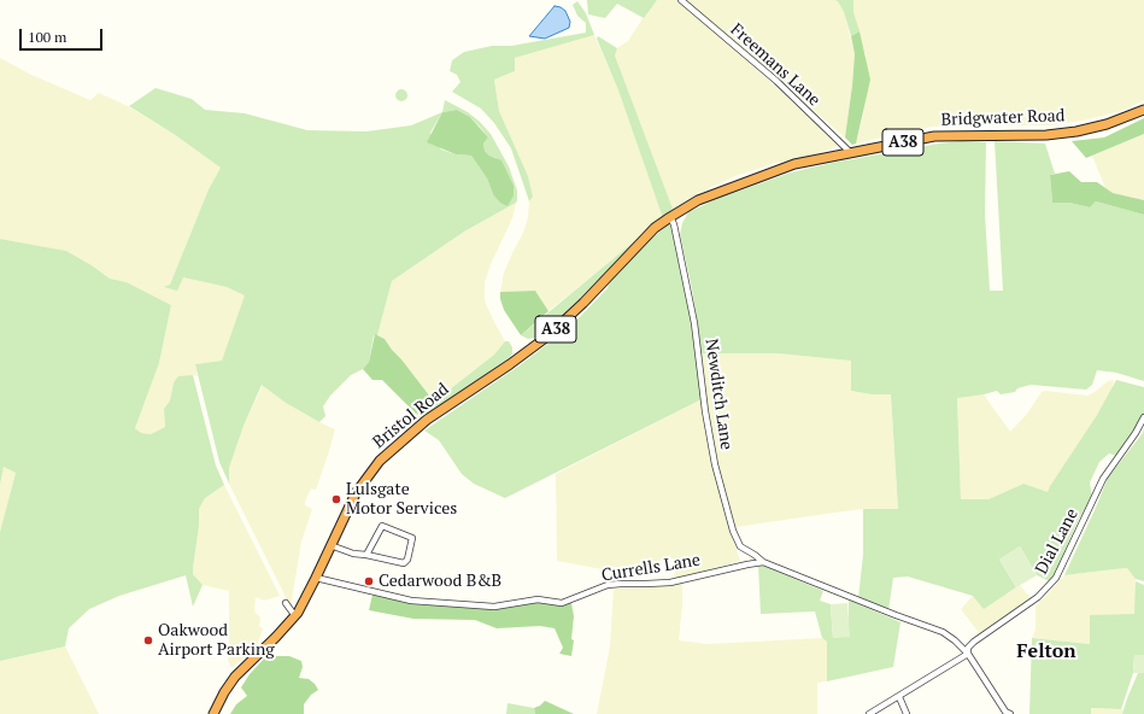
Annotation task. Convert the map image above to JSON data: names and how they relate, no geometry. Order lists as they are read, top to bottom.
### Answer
{
  "streets": {
    "highway": ["Bridgwater Road", "A38", "Bristol Road"],
    "street": [
      "Freemans Lane",
      "Newditch Lane",
      "Dial Lane",
      "Currells Lane"
    ]
  },
  "crossings": [
    ["Freemans Lane", "Bridgwater Road"],
    ["Bridgwater Road", "Newditch Lane"],
    ["Bridgwater Road", "Bristol Road"],
    ["Newditch Lane", "Bristol Road"],
    ["Newditch Lane", "Dial Lane"],
    ["Newditch Lane", "Currells Lane"],
    ["Bristol Road", "Currells Lane"]
  ],
  "districts": ["Felton"],
  "places": ["Lulsgate Motor Services", "Cedarwood B&B", "Oakwood Airport Parking"],
  "scale_bar": "100 m"
}
